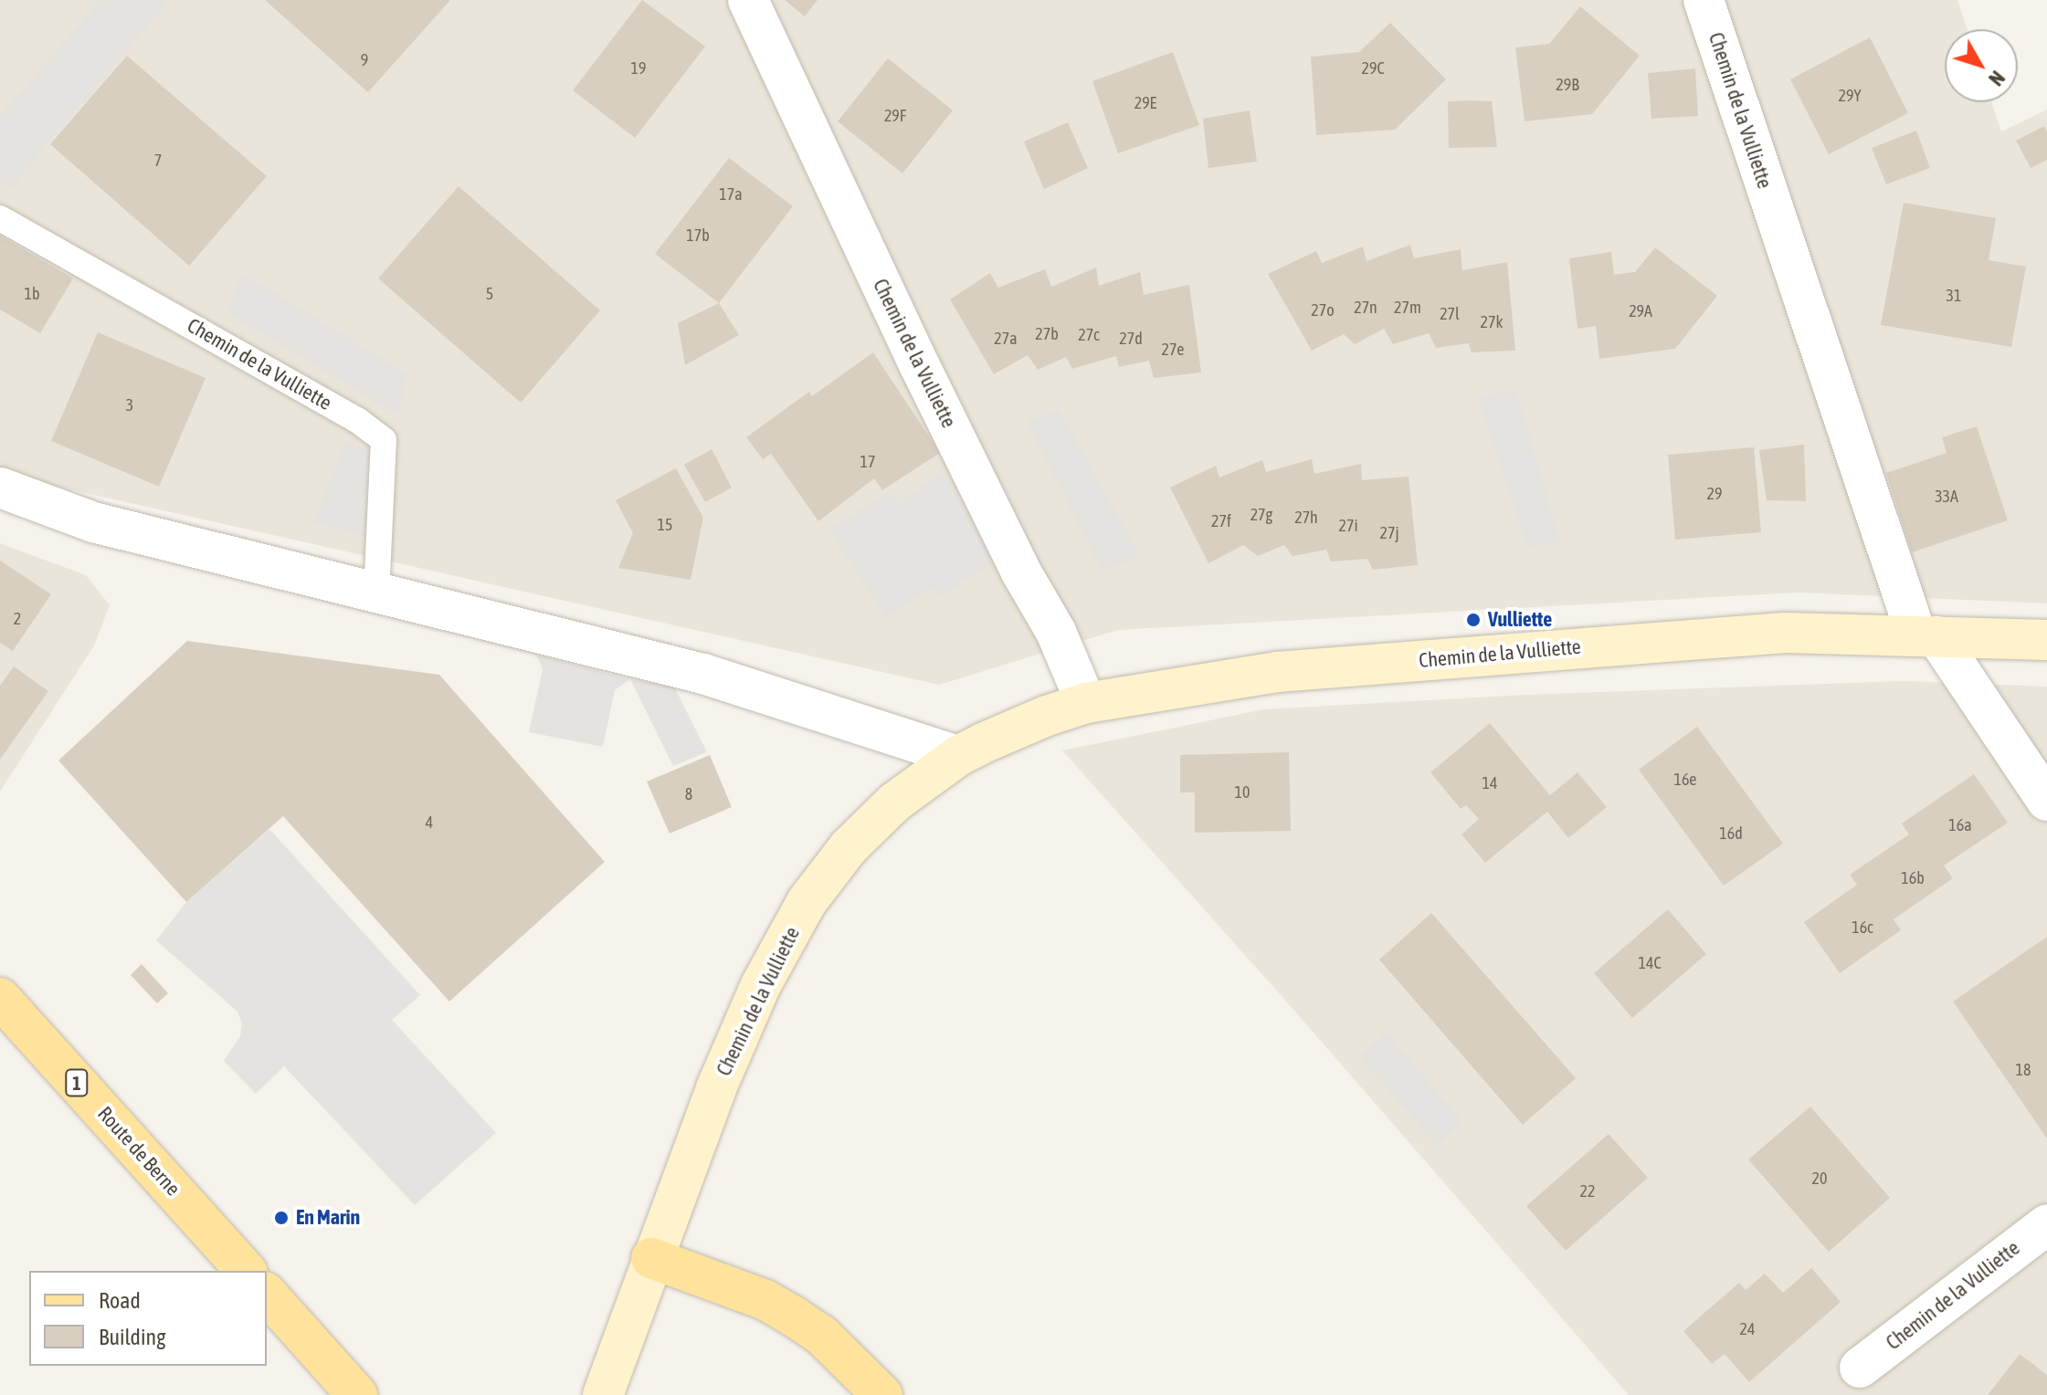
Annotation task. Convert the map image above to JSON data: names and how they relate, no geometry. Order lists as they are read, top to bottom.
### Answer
{
  "streets": {
    "main road": ["Chemin de la Vulliette", "1", "Route de Berne"]
  },
  "places": ["Vulliette", "En Marin"],
  "house_numbers": [
    "9",
    "19",
    "29C",
    "29B",
    "29Y",
    "29E",
    "29F",
    "7",
    "17a",
    "17b",
    "1b",
    "5",
    "31",
    "27n",
    "27m",
    "27o",
    "29A",
    "27l",
    "27k",
    "27b",
    "27c",
    "27a",
    "27d",
    "27e",
    "3",
    "17",
    "29",
    "33A",
    "27g",
    "27h",
    "27f",
    "15",
    "27i",
    "27j",
    "2",
    "16e",
    "14",
    "10",
    "8",
    "4",
    "16a",
    "16d",
    "16b",
    "16c",
    "14C",
    "18",
    "20",
    "22",
    "24"
  ],
  "legend": ["Road", "Building"],
  "north": "bottom right"
}
